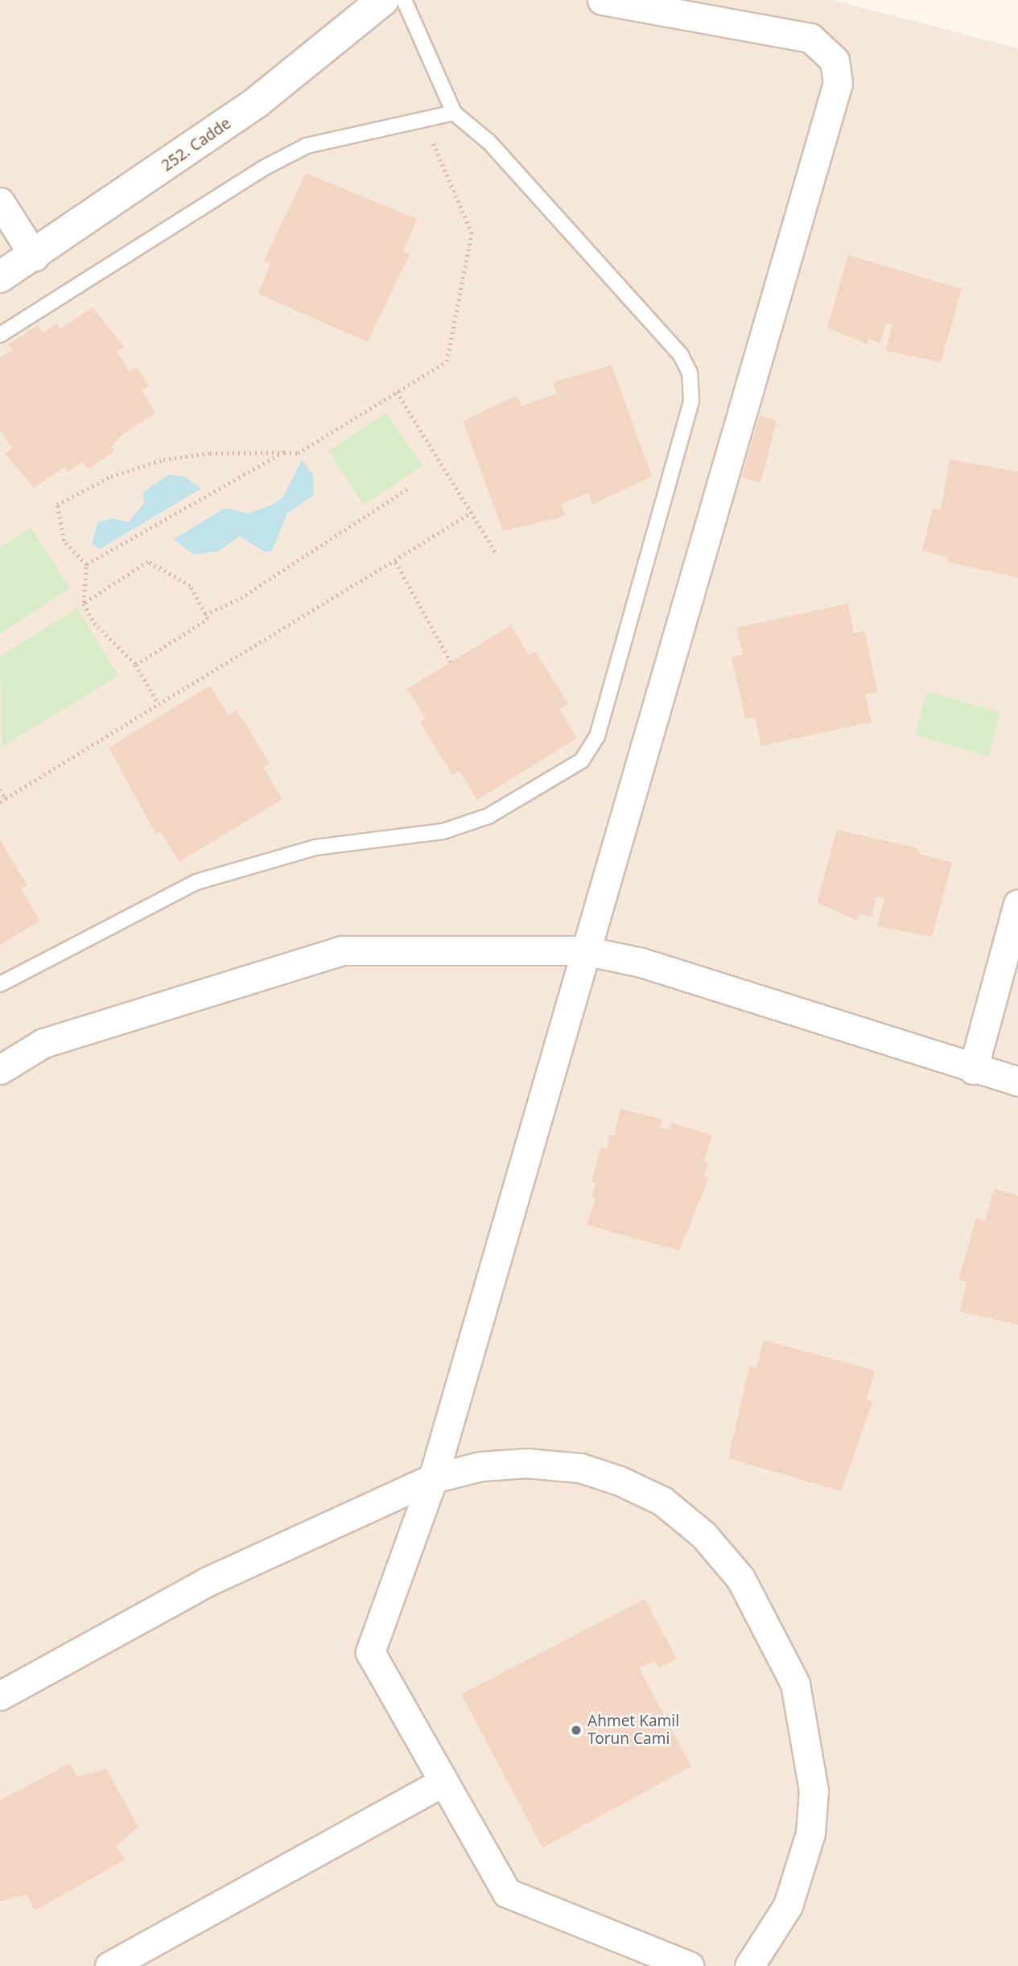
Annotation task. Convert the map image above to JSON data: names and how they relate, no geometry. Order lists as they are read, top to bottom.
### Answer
{
  "streets": {
    "main road": ["252. Cadde"]
  },
  "places": ["Ahmet Kamil Torun Cami"]
}
